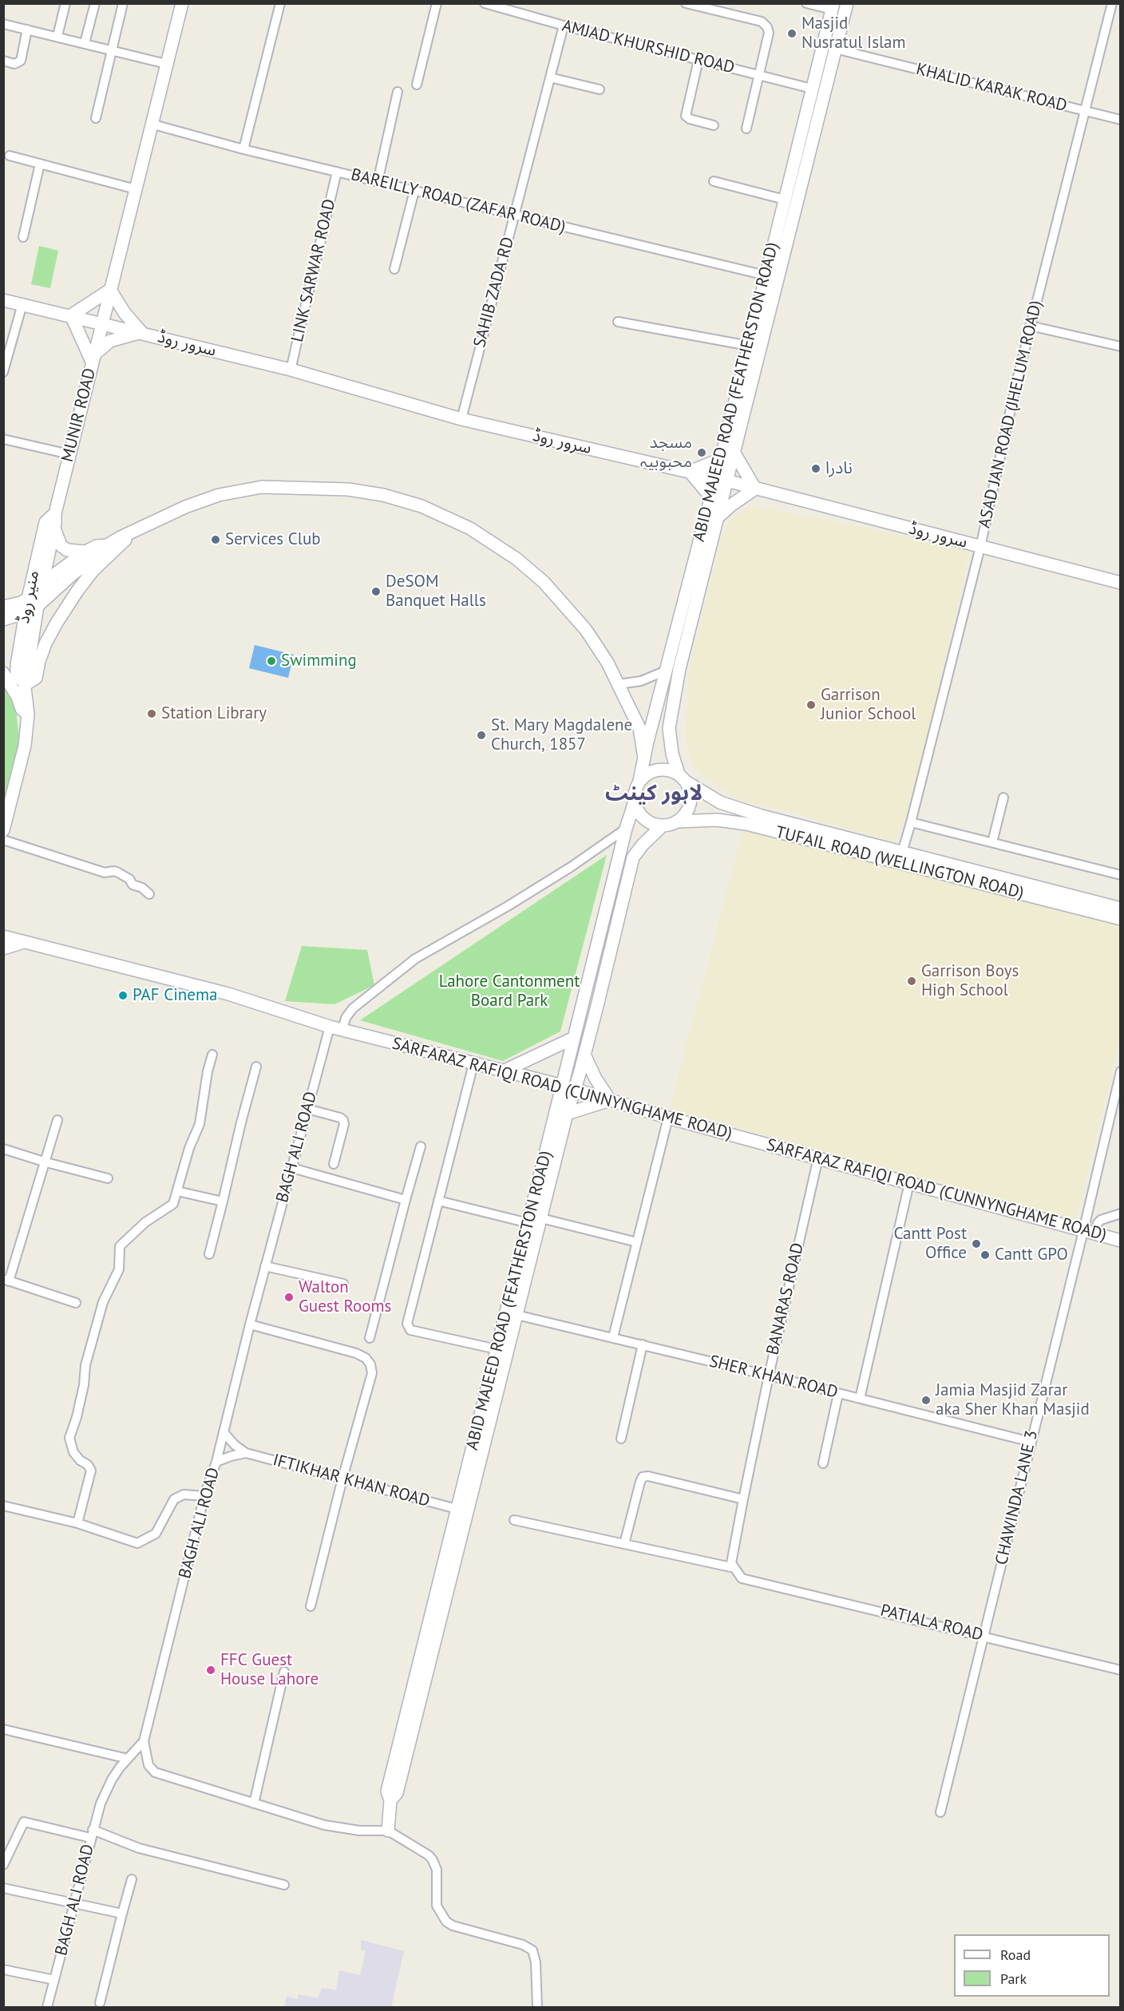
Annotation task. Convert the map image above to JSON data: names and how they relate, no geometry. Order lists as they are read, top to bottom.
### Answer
{
  "streets": {
    "street": [
      "AMJAD KHURSHID ROAD",
      "KHALID KARAK ROAD",
      "BAREILLY ROAD (ZAFAR ROAD)",
      "LINK SARWAR ROAD",
      "SAHIB ZADA RD",
      "سرور روڈ",
      "ABID MAJEED ROAD (FEATHERSTON ROAD)",
      "ASAD JAN ROAD (JHELUM ROAD)",
      "MUNIR ROAD",
      "منیر روڈ",
      "TUFAIL ROAD (WELLINGTON ROAD)",
      "SARFARAZ RAFIQI ROAD (CUNNYNGHAME ROAD)",
      "BAGH ALI ROAD",
      "BANARAS ROAD",
      "SHER KHAN ROAD",
      "IFTIKHAR KHAN ROAD",
      "CHAWINDA LANE 3",
      "PATIALA ROAD"
    ]
  },
  "crossings": [
    ["AMJAD KHURSHID ROAD", "SAHIB ZADA RD"],
    ["AMJAD KHURSHID ROAD", "ABID MAJEED ROAD (FEATHERSTON ROAD)"],
    ["KHALID KARAK ROAD", "ABID MAJEED ROAD (FEATHERSTON ROAD)"],
    ["KHALID KARAK ROAD", "ASAD JAN ROAD (JHELUM ROAD)"],
    ["BAREILLY ROAD (ZAFAR ROAD)", "LINK SARWAR ROAD"],
    ["BAREILLY ROAD (ZAFAR ROAD)", "SAHIB ZADA RD"],
    ["BAREILLY ROAD (ZAFAR ROAD)", "ABID MAJEED ROAD (FEATHERSTON ROAD)"],
    ["BAREILLY ROAD (ZAFAR ROAD)", "MUNIR ROAD"],
    ["LINK SARWAR ROAD", "سرور روڈ"],
    ["SAHIB ZADA RD", "سرور روڈ"],
    ["سرور روڈ", "ABID MAJEED ROAD (FEATHERSTON ROAD)"],
    ["سرور روڈ", "ASAD JAN ROAD (JHELUM ROAD)"],
    ["سرور روڈ", "MUNIR ROAD"],
    ["ABID MAJEED ROAD (FEATHERSTON ROAD)", "TUFAIL ROAD (WELLINGTON ROAD)"],
    ["ABID MAJEED ROAD (FEATHERSTON ROAD)", "SARFARAZ RAFIQI ROAD (CUNNYNGHAME ROAD)"],
    ["ABID MAJEED ROAD (FEATHERSTON ROAD)", "SHER KHAN ROAD"],
    ["ABID MAJEED ROAD (FEATHERSTON ROAD)", "IFTIKHAR KHAN ROAD"],
    ["ASAD JAN ROAD (JHELUM ROAD)", "TUFAIL ROAD (WELLINGTON ROAD)"],
    ["MUNIR ROAD", "منیر روڈ"],
    ["SARFARAZ RAFIQI ROAD (CUNNYNGHAME ROAD)", "BAGH ALI ROAD"],
    ["SARFARAZ RAFIQI ROAD (CUNNYNGHAME ROAD)", "BANARAS ROAD"],
    ["SARFARAZ RAFIQI ROAD (CUNNYNGHAME ROAD)", "CHAWINDA LANE 3"],
    ["BAGH ALI ROAD", "IFTIKHAR KHAN ROAD"],
    ["BANARAS ROAD", "SHER KHAN ROAD"],
    ["BANARAS ROAD", "PATIALA ROAD"],
    ["SHER KHAN ROAD", "CHAWINDA LANE 3"],
    ["CHAWINDA LANE 3", "PATIALA ROAD"]
  ],
  "districts": ["لاہور کینٹ"],
  "parks": ["Lahore Cantonment Board Park"],
  "places": [
    "Masjid Nusratul Islam",
    "مسجد محبوبیہ",
    "نادرا",
    "Services Club",
    "DeSOM Banquet Halls",
    "Swimming",
    "Garrison Junior School",
    "Station Library",
    "St. Mary Magdalene Church, 1857",
    "Garrison Boys High School",
    "PAF Cinema",
    "Cantt Post Office",
    "Cantt GPO",
    "Walton Guest Rooms",
    "Jamia Masjid Zarar aka Sher Khan Masjid",
    "FFC Guest House Lahore"
  ],
  "legend": ["Road", "Park"]
}
